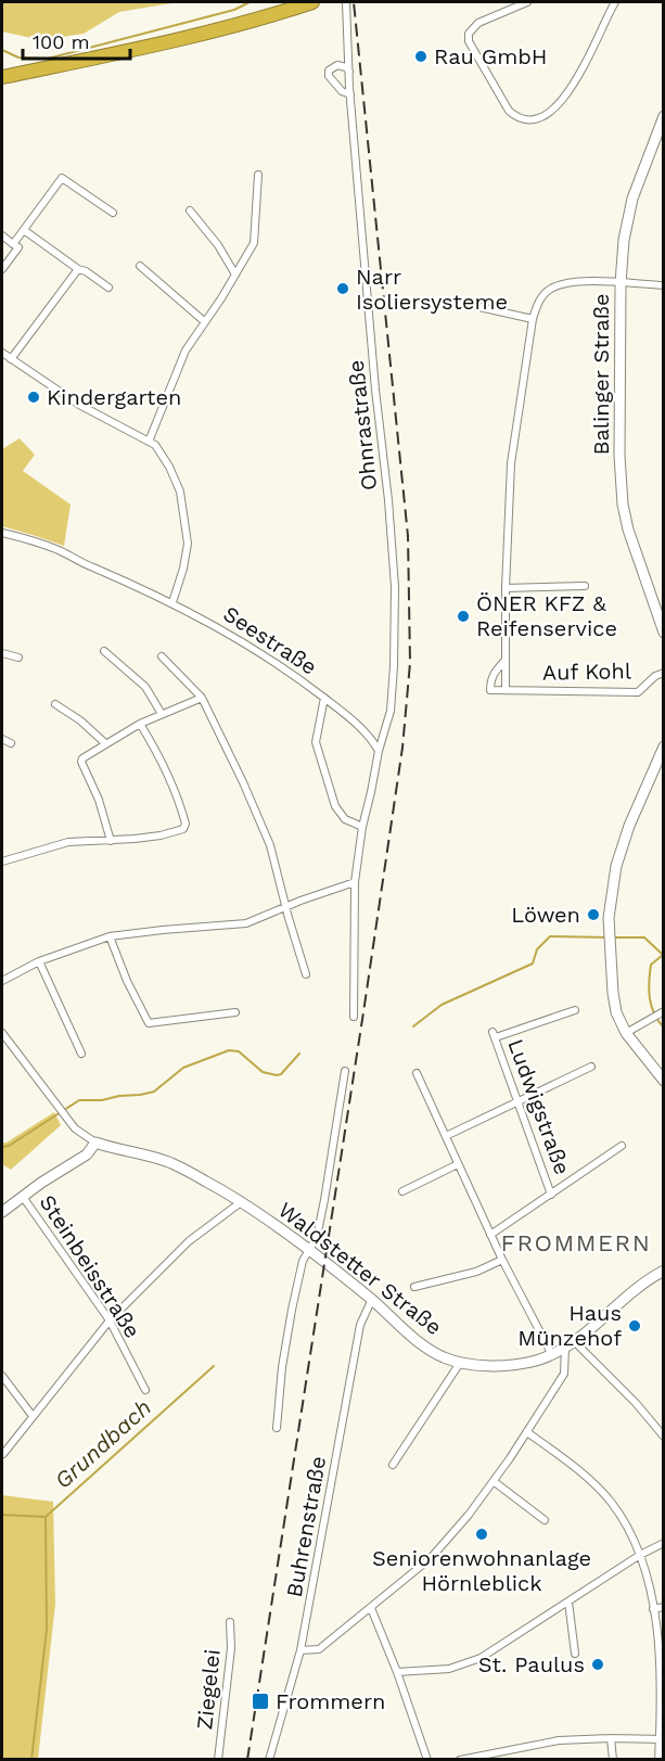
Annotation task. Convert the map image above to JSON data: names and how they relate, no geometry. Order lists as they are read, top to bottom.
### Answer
{
  "streets": {
    "main road": ["Balinger Straße", "Waldstetter Straße"],
    "street": [
      "Ohnrastraße",
      "Seestraße",
      "Auf Kohl",
      "Ludwigstraße",
      "Steinbeisstraße",
      "Buhrenstraße",
      "Ziegelei"
    ]
  },
  "crossings": [
    ["Ohnrastraße", "Seestraße"],
    ["Waldstetter Straße", "Buhrenstraße"]
  ],
  "districts": ["FROMMERN"],
  "water": ["Grundbach"],
  "places": {
    "other": [
      "Rau GmbH",
      "Narr Isoliersysteme",
      "Kindergarten",
      "ÖNER KFZ & Reifenservice",
      "Löwen",
      "Haus Münzehof",
      "Seniorenwohnanlage Hörnleblick",
      "St. Paulus"
    ],
    "transit": ["Frommern"]
  },
  "scale_bar": "100 m"
}
